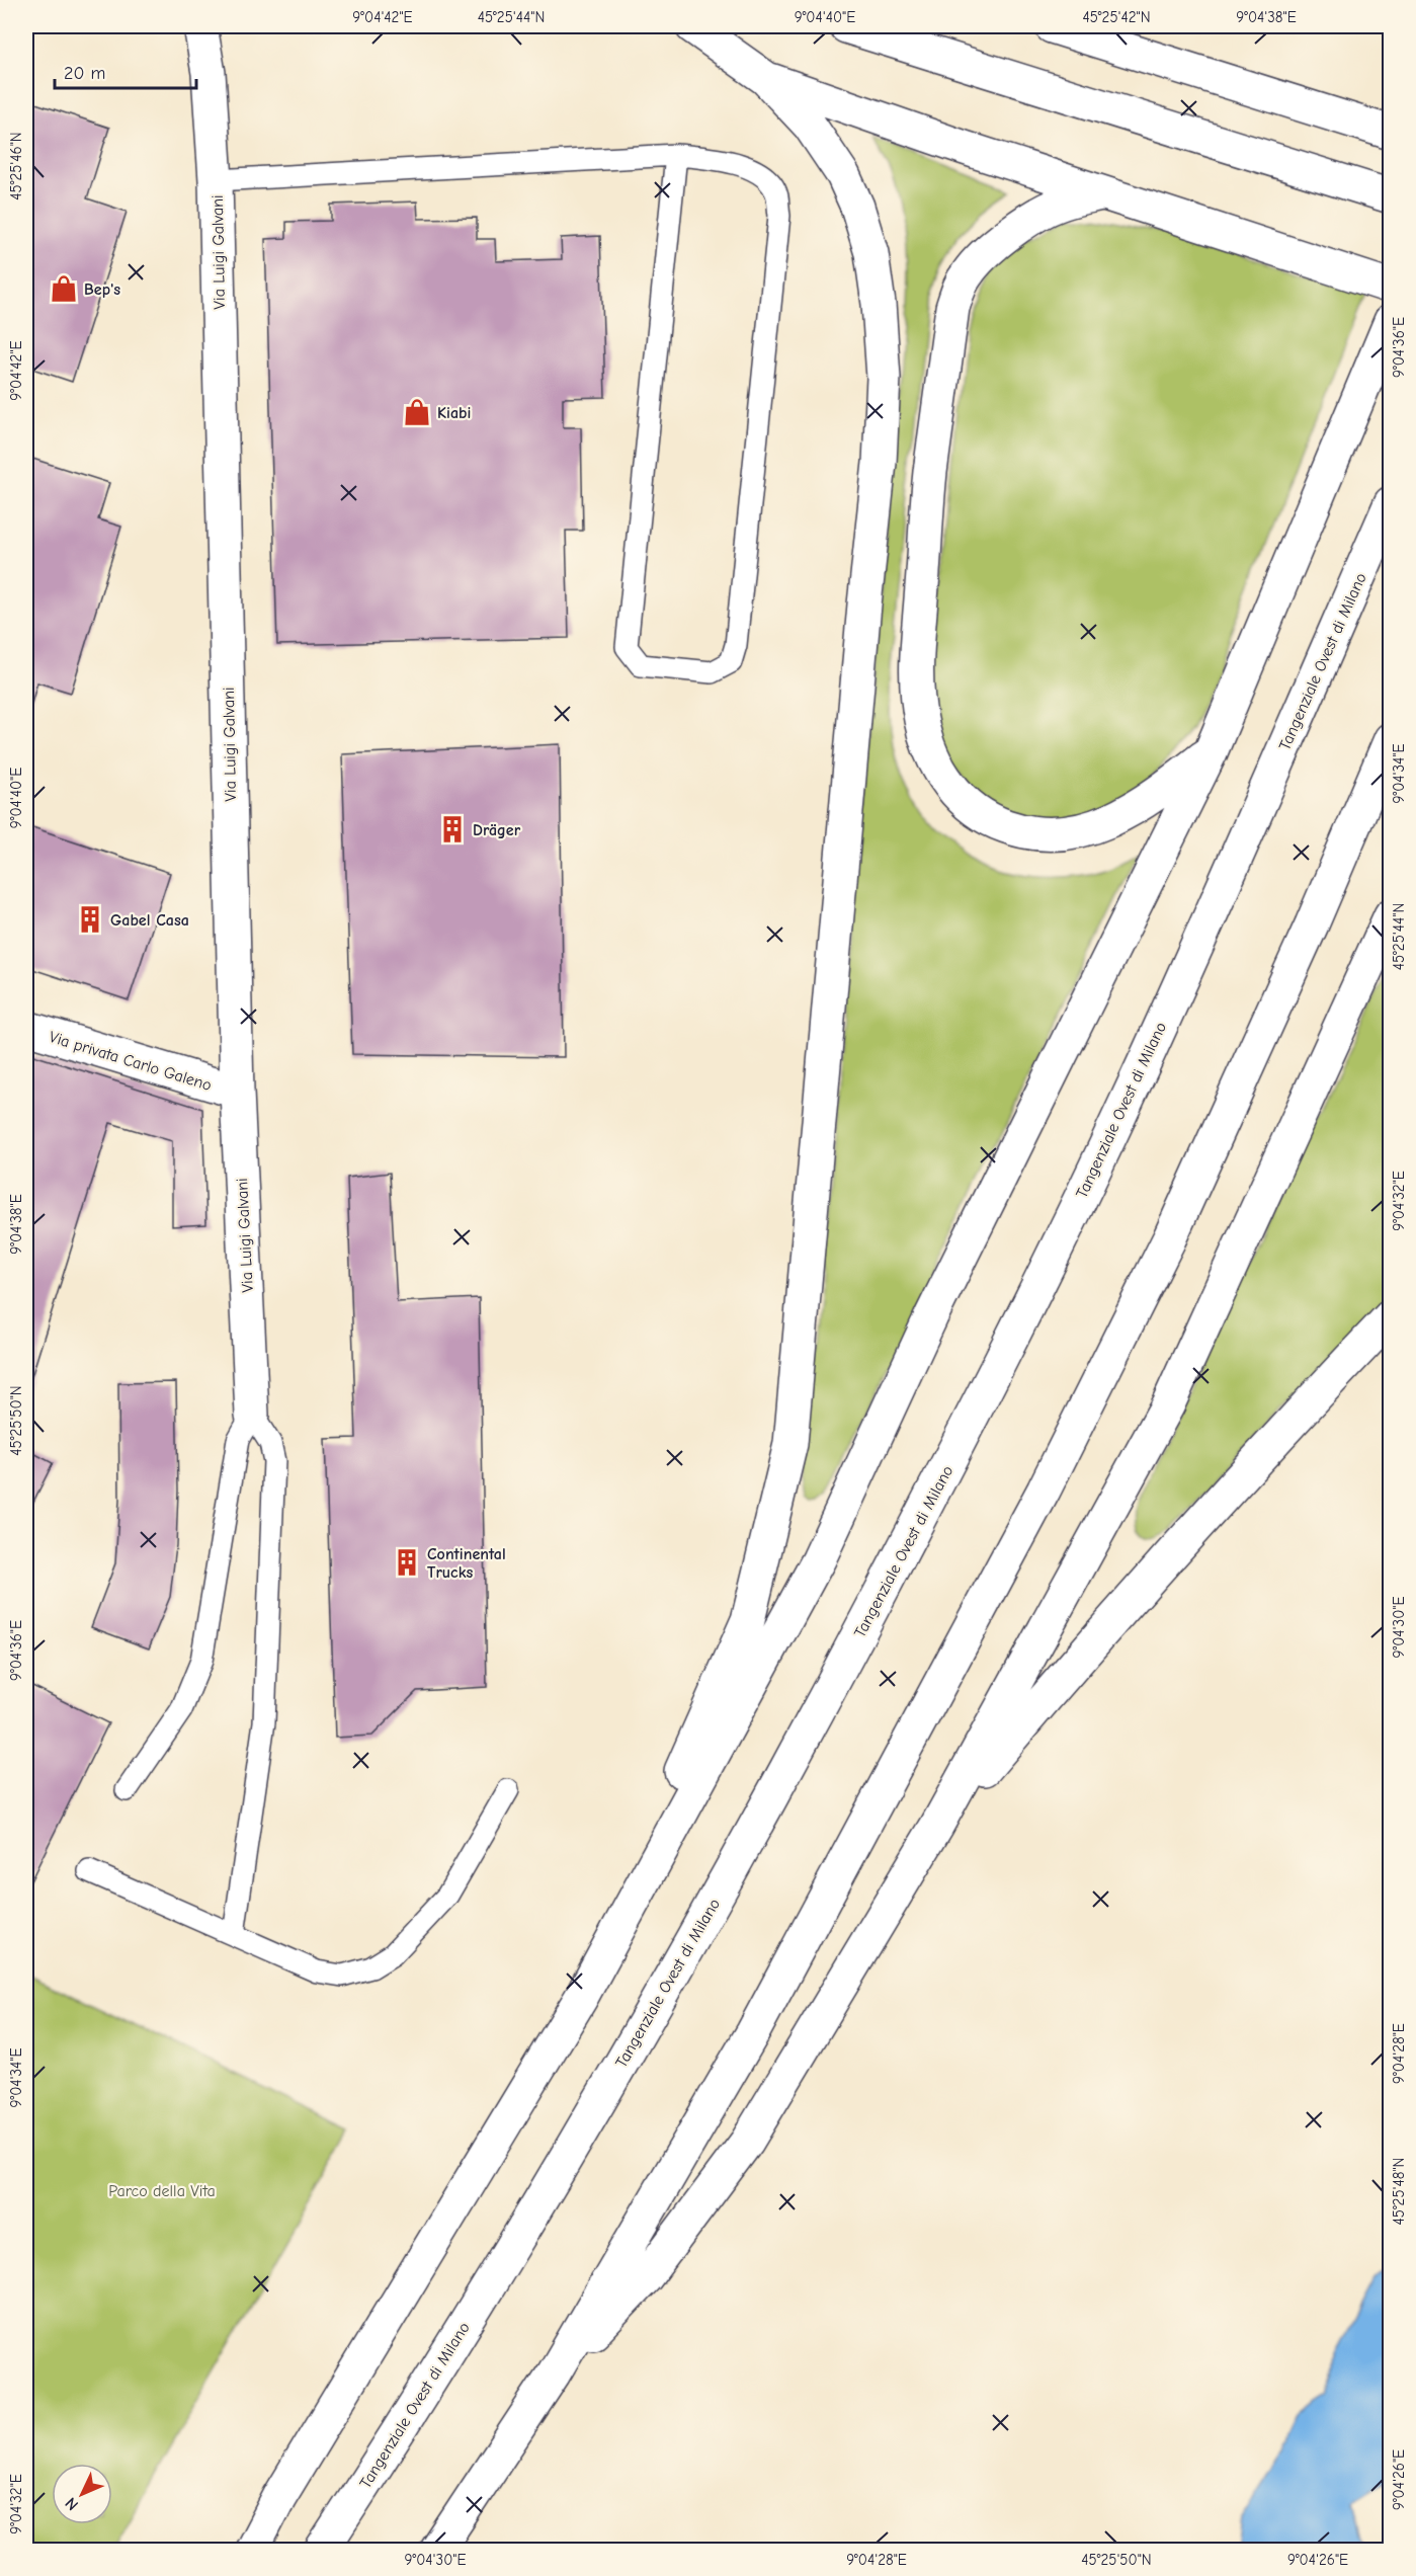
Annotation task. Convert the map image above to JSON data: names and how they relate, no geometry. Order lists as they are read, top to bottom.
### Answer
{
  "streets": {
    "main road": ["Via Luigi Galvani", "Tangenziale Ovest di Milano", "Via privata Carlo Galeno"]
  },
  "crossings": [
    ["Via Luigi Galvani", "Via privata Carlo Galeno"]
  ],
  "parks": ["Parco della Vita"],
  "places": {
    "shop": ["Bep's", "Kiabi"],
    "building": ["Dräger", "Gabel Casa", "Continental Trucks"]
  },
  "scale_bar": "20 m",
  "north": "bottom left",
  "coordinates": [
    "9°04'42\"E",
    "45°25'44\"N",
    "9°04'40\"E",
    "45°25'42\"N",
    "9°04'38\"E",
    "45°25'46\"N",
    "9°04'36\"E",
    "9°04'34\"E",
    "9°04'32\"E",
    "45°25'50\"N",
    "9°04'30\"E",
    "9°04'28\"E",
    "45°25'48\"N",
    "9°04'26\"E"
  ]
}
